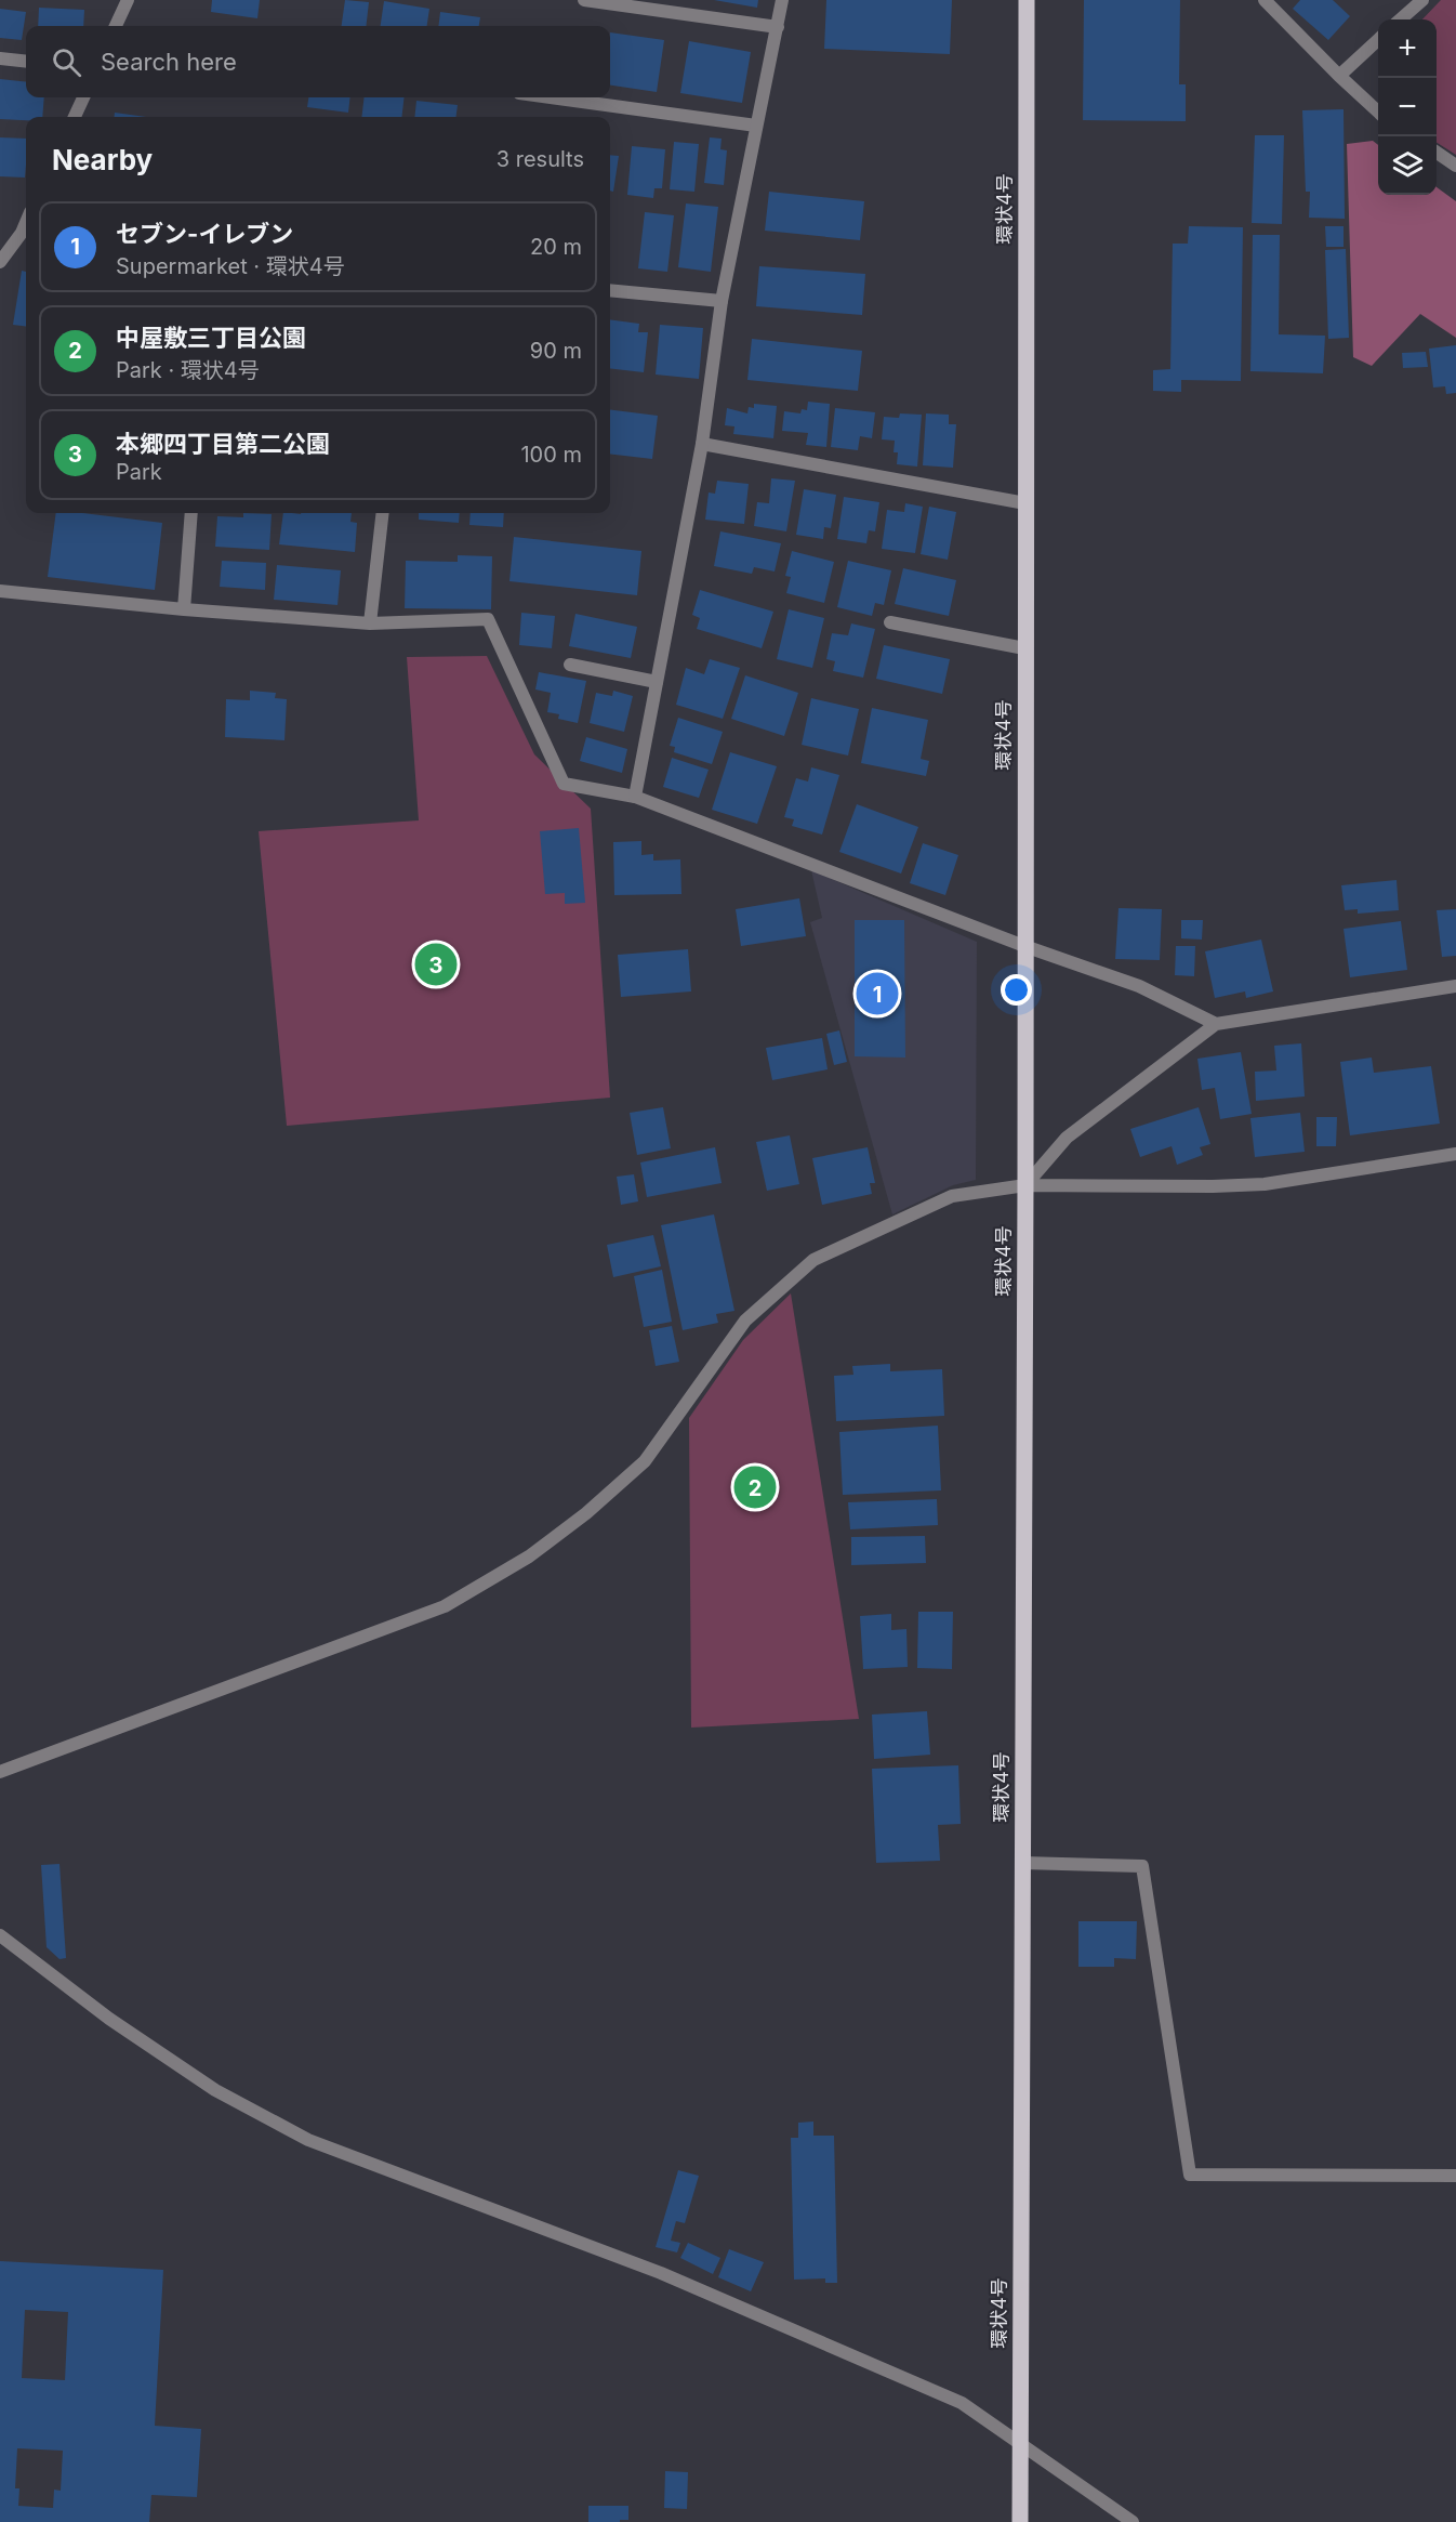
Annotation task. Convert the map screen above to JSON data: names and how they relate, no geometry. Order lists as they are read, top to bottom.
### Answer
{
  "streets": {
    "main road": ["環状4号"]
  },
  "page": {
    "map_buttons": ["+", "−"],
    "search": "Search here",
    "heading": ["Nearby", "3 results"],
    "list": [
      {
        "mark": "1",
        "name": "セブン-イレブン",
        "note": "Supermarket · 環状4号",
        "value": "20 m"
      },
      {
        "mark": "2",
        "name": "中屋敷三丁目公園",
        "note": "Park · 環状4号",
        "value": "90 m"
      },
      {
        "mark": "3",
        "name": "本郷四丁目第二公園",
        "note": "Park",
        "value": "100 m"
      }
    ],
    "pins": ["3", "1", "2"]
  }
}
